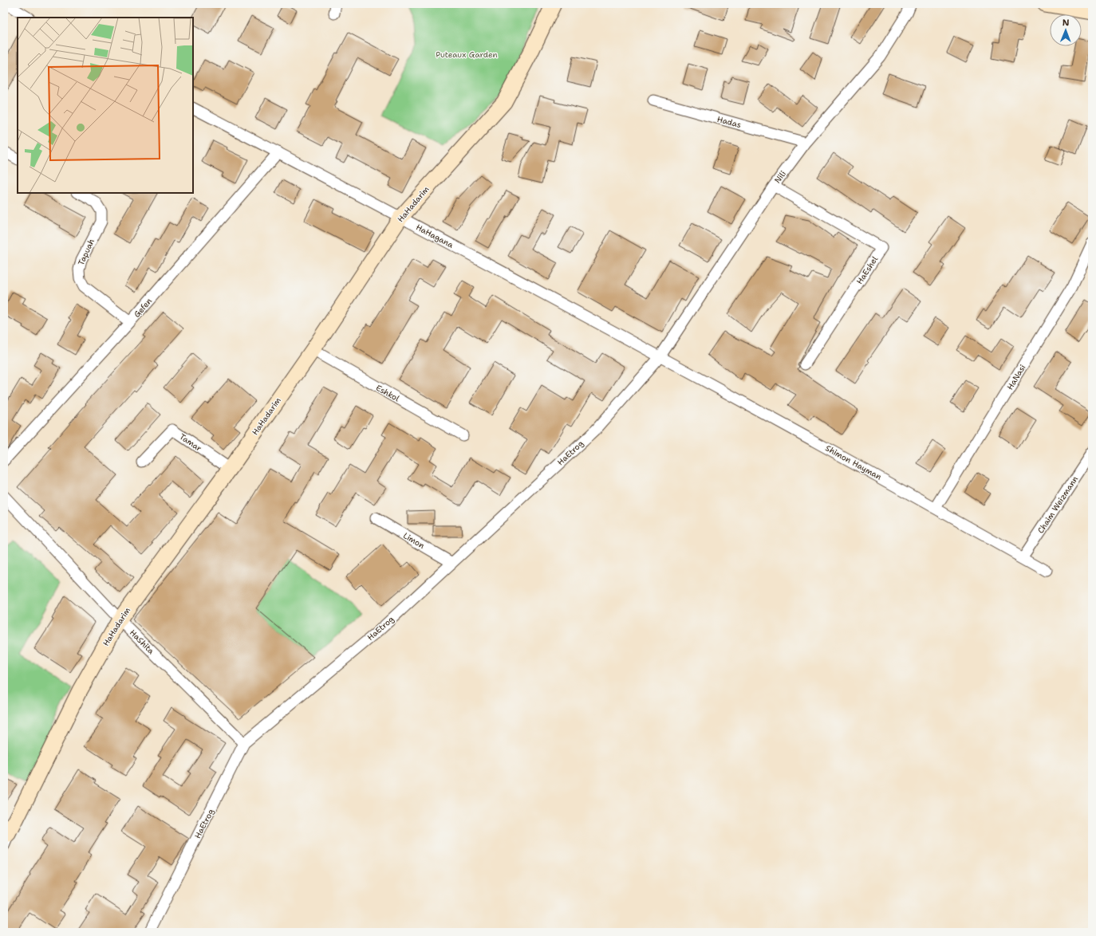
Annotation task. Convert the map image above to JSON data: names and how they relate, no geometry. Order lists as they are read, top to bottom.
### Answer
{
  "streets": {
    "street": [
      "Hadas",
      "Nili",
      "HaHadarim",
      "HaHagana",
      "Tapuah",
      "HaEshel",
      "Gefen",
      "HaNasi",
      "Eshkol",
      "Tamar",
      "HaEtrog",
      "Shimon Hayman",
      "Chaim Weizmann",
      "Limon",
      "HaShita"
    ]
  },
  "crossings": [
    ["Hadas", "Nili"],
    ["Nili", "HaHagana"],
    ["Nili", "HaEshel"],
    ["Nili", "HaEtrog"],
    ["Nili", "Shimon Hayman"],
    ["HaHadarim", "HaHagana"],
    ["HaHadarim", "Eshkol"],
    ["HaHadarim", "Tamar"],
    ["HaHadarim", "HaShita"],
    ["HaHagana", "Gefen"],
    ["HaHagana", "HaEtrog"],
    ["HaHagana", "Shimon Hayman"],
    ["Tapuah", "Gefen"],
    ["HaNasi", "Shimon Hayman"],
    ["HaEtrog", "Shimon Hayman"],
    ["HaEtrog", "Limon"],
    ["HaEtrog", "HaShita"],
    ["Shimon Hayman", "Chaim Weizmann"]
  ],
  "parks": ["Puteaux Garden"],
  "north": "top"
}
